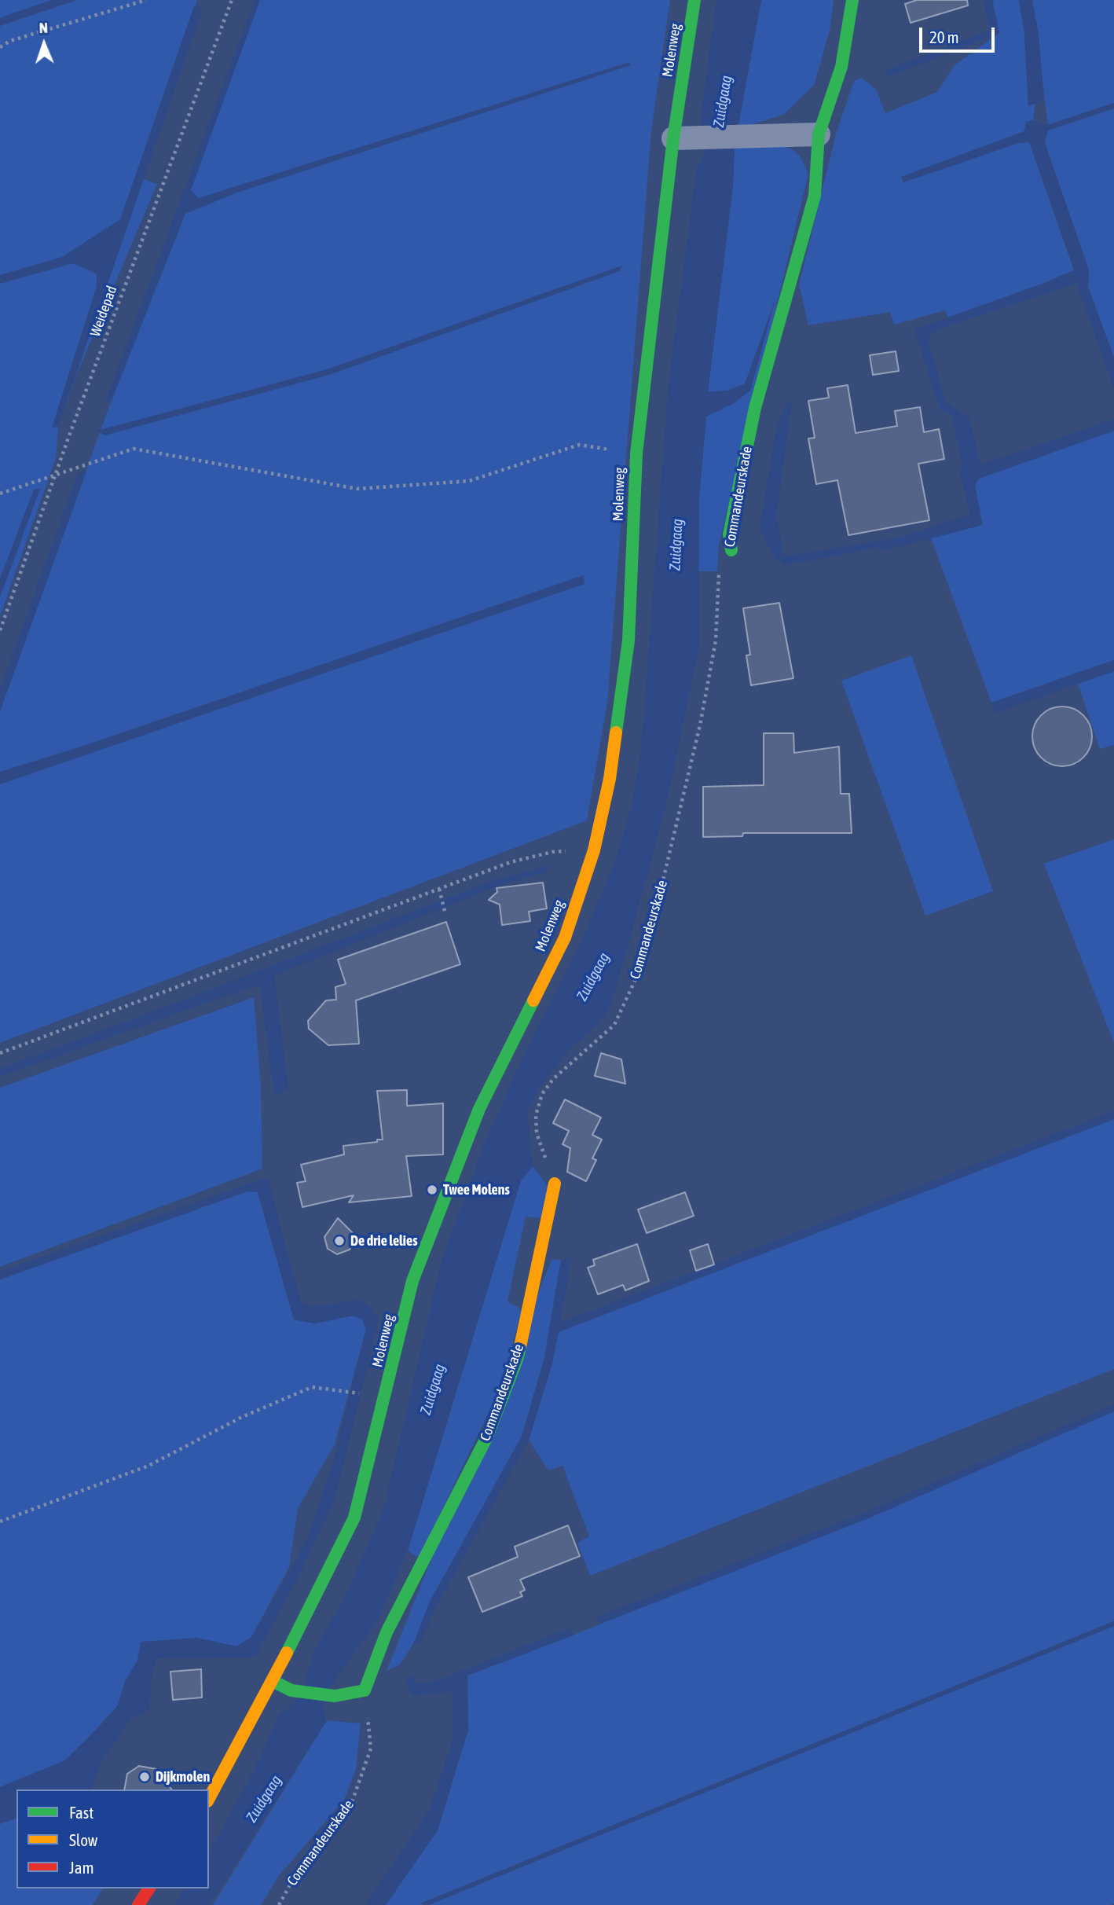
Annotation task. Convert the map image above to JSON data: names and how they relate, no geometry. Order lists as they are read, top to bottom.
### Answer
{
  "streets": {
    "main road": ["Molenweg", "Commandeurskade"],
    "path": ["Weidepad"]
  },
  "water": ["Zuidgaag"],
  "places": ["Twee Molens", "De drie lelies", "Dijkmolen"],
  "legend": ["Fast", "Slow", "Jam"],
  "scale_bar": "20 m",
  "north": "top"
}
